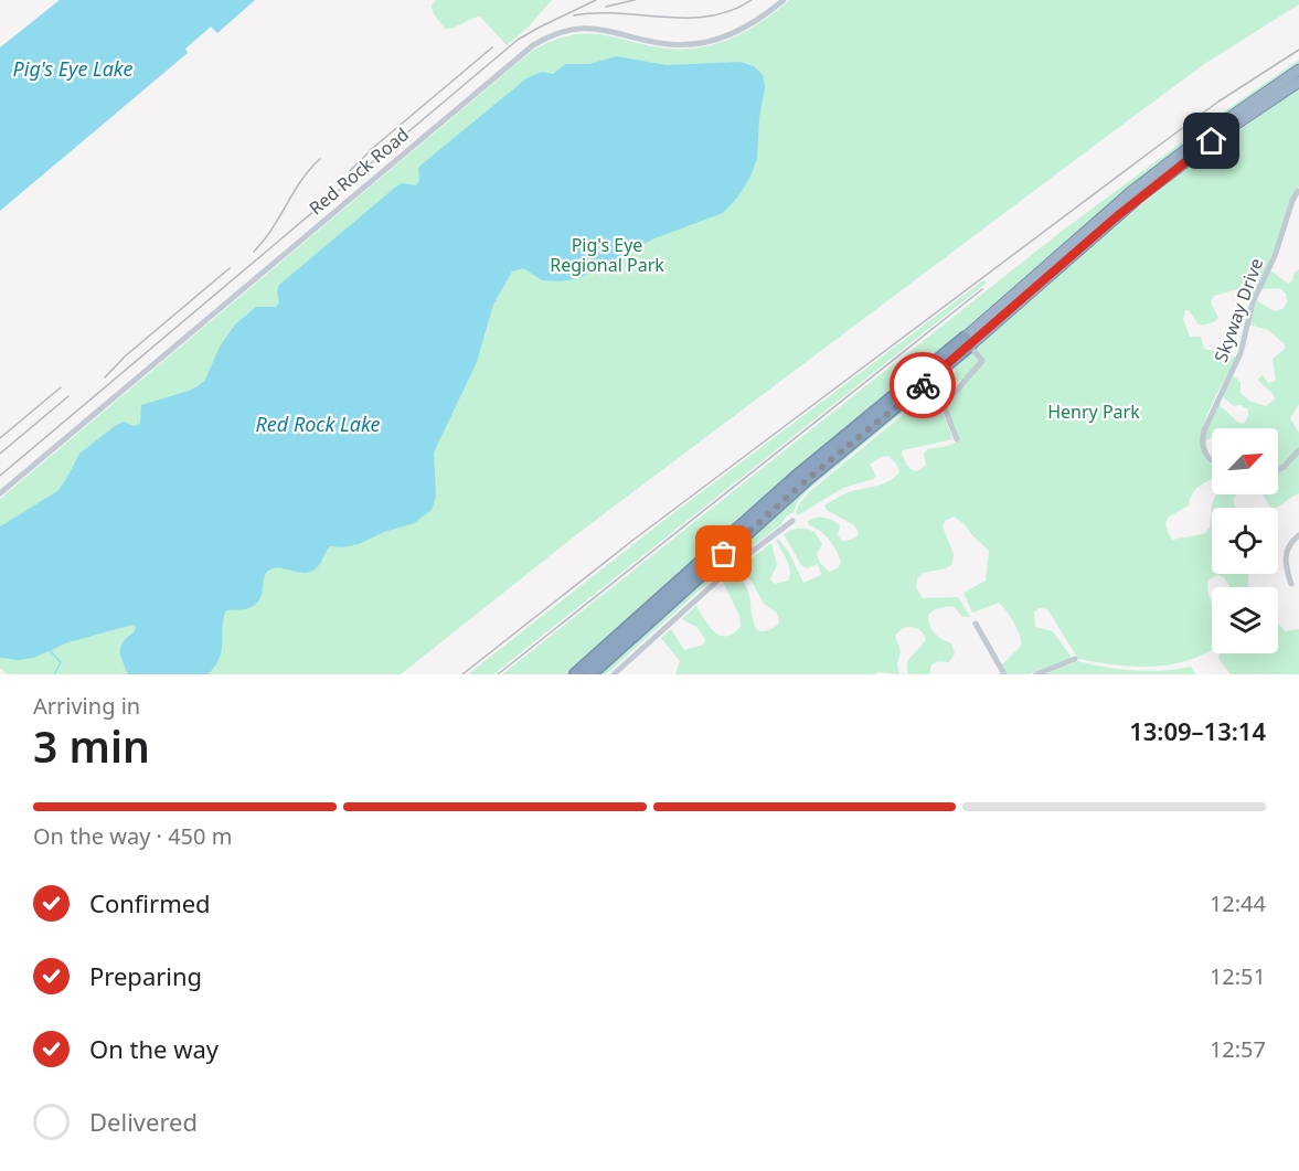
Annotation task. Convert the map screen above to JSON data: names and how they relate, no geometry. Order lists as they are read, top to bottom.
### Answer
{
  "streets": {
    "street": ["Red Rock Road", "Skyway Drive"]
  },
  "water": ["Pig's Eye Lake", "Red Rock Lake"],
  "parks": ["Pig's Eye Regional Park", "Henry Park"],
  "north": "top right",
  "page": {
    "heading": ["3 min", "Arriving in", "13:09–13:14"],
    "bar": "On the way · 450 m",
    "list": [
      ["Confirmed", "12:44"],
      ["Preparing", "12:51"],
      ["On the way", "12:57"],
      "Delivered"
    ]
  }
}
